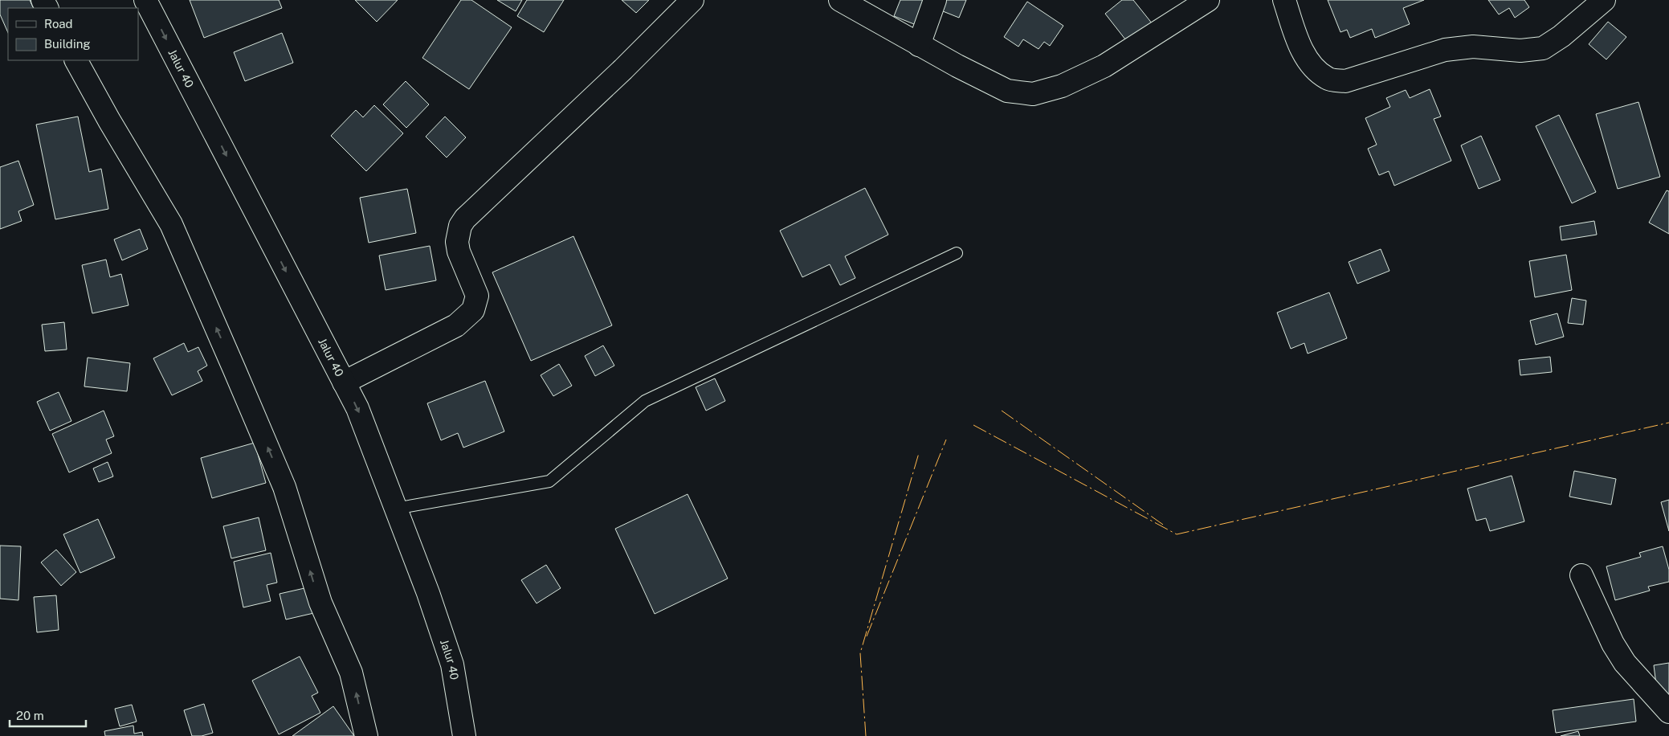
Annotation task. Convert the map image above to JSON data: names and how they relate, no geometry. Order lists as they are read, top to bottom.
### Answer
{
  "streets": {
    "main road": ["Jalur 40"]
  },
  "legend": ["Road", "Building"],
  "scale_bar": "20 m"
}
